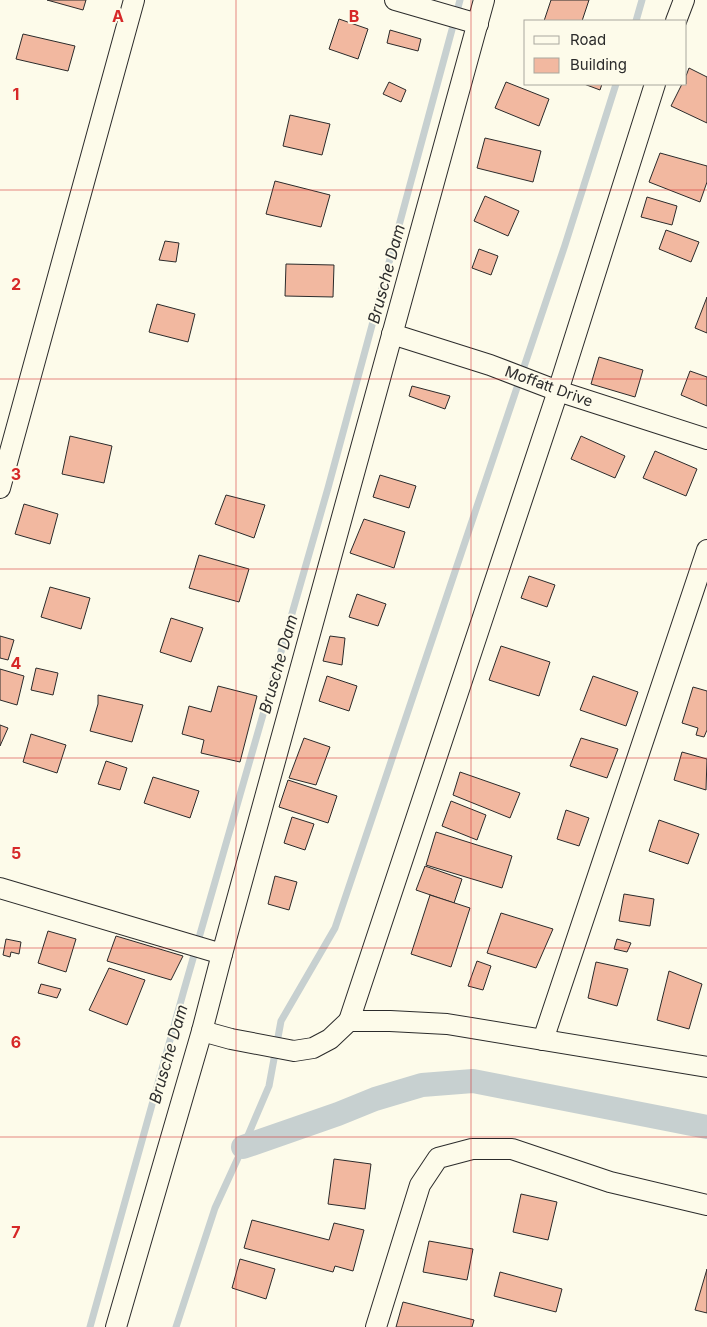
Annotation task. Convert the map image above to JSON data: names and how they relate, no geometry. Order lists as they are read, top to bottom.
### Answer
{
  "streets": {
    "street": ["Moffatt Drive"]
  },
  "water": ["Brusche Dam"],
  "legend": ["Road", "Building"],
  "grid": {
    "columns": ["A", "B"],
    "rows": [
      "1",
      "2",
      "3",
      "4",
      "5",
      "6",
      "7"
    ]
  }
}
